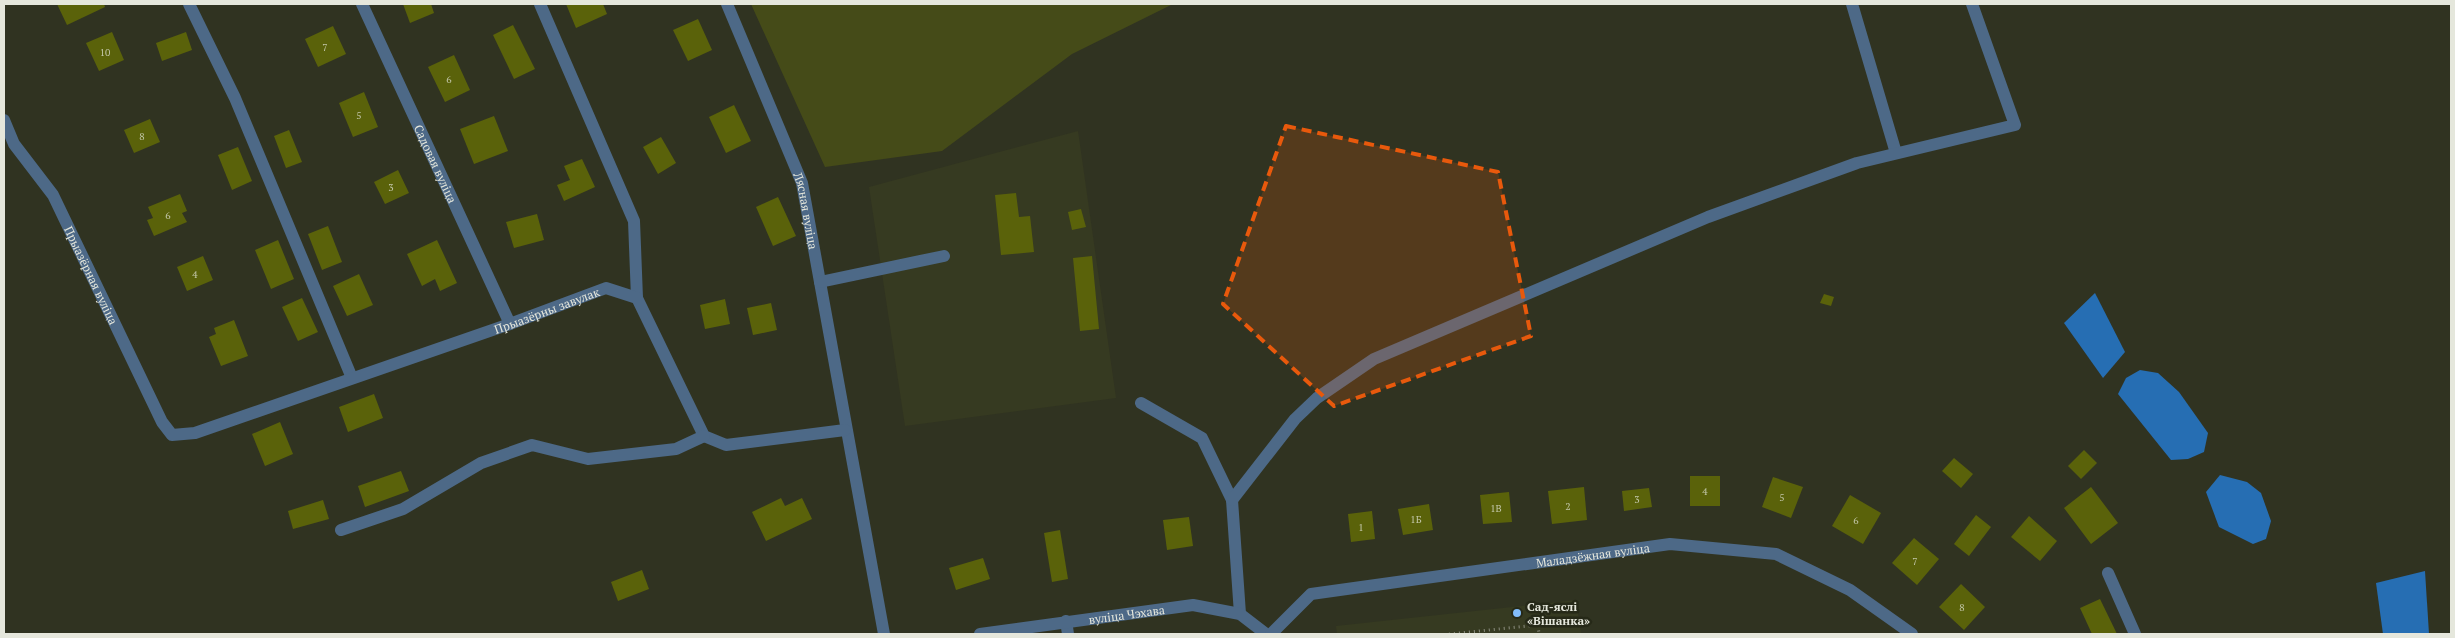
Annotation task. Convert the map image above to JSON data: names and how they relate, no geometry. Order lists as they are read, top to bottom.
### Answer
{
  "streets": {
    "street": [
      "Садовая вуліца",
      "Лясная вуліца",
      "Прыазёрная вуліца",
      "Прыазёрны завулак",
      "Маладзёжная вуліца",
      "вуліца Чэхава"
    ]
  },
  "crossings": [
    ["Садовая вуліца", "Прыазёрны завулак"],
    ["Прыазёрная вуліца", "Прыазёрны завулак"]
  ],
  "places": ["Сад-яслі «Вішанка»"],
  "house_numbers": [
    "7",
    "10",
    "6",
    "5",
    "8",
    "3",
    "6",
    "4",
    "4",
    "5",
    "3",
    "2",
    "1В",
    "1Б",
    "6",
    "1",
    "7",
    "8"
  ]
}
